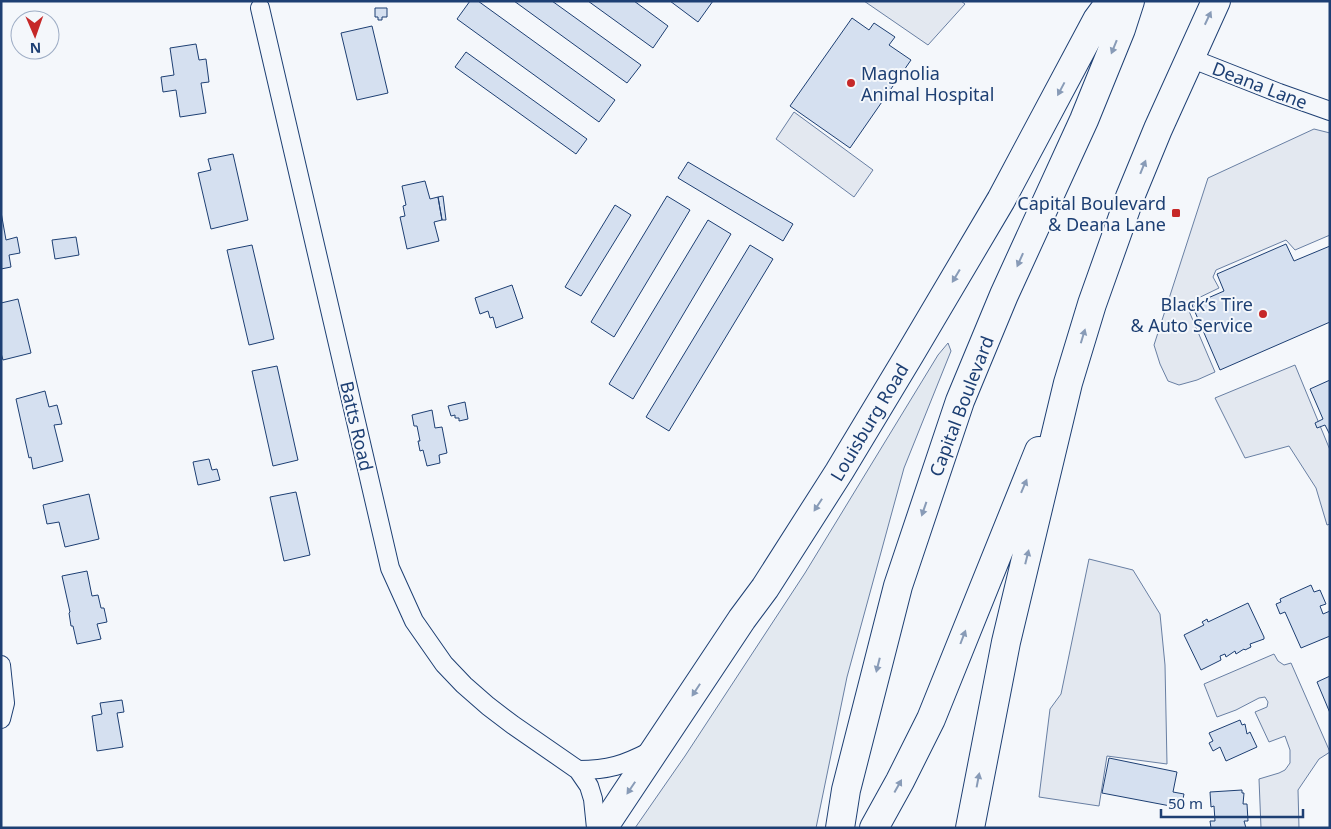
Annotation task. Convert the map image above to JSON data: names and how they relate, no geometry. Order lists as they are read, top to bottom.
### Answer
{
  "streets": {
    "highway": ["Capital Boulevard", "Louisburg Road"],
    "street": ["Deana Lane", "Batts Road"]
  },
  "places": {
    "other": ["Magnolia Animal Hospital", "Black’s Tire & Auto Service"],
    "transit": ["Capital Boulevard & Deana Lane"]
  },
  "scale_bar": "50 m",
  "north": "bottom"
}
